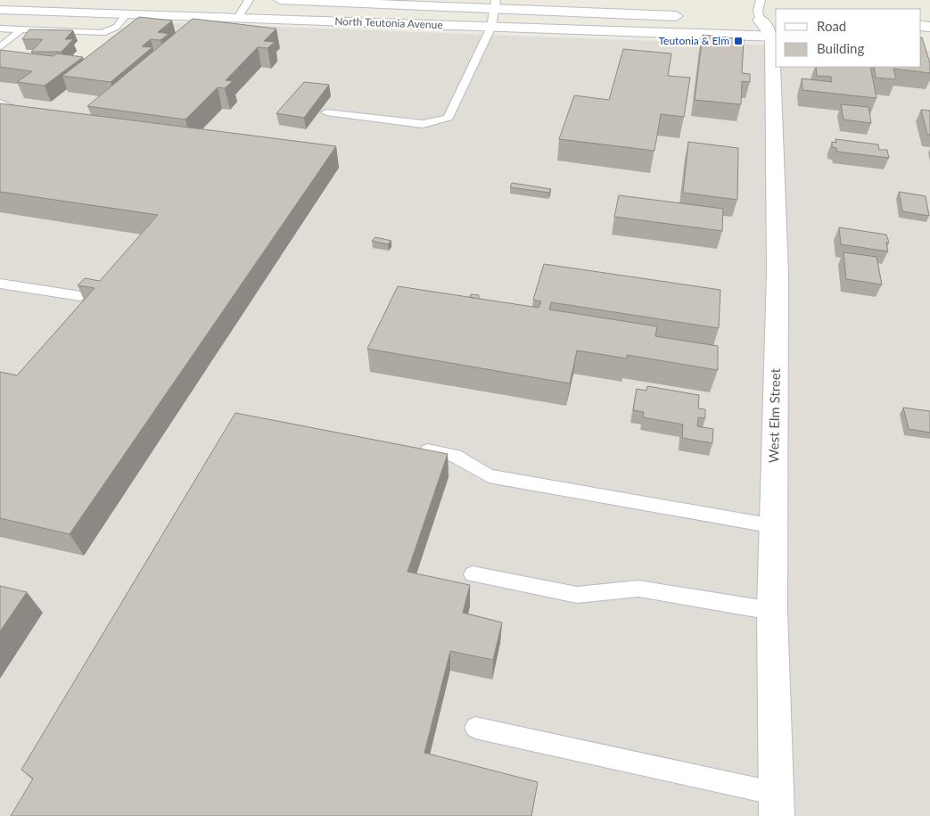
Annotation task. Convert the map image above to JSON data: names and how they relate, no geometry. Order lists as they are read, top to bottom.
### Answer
{
  "streets": {
    "main road": ["North Teutonia Avenue", "West Elm Street"]
  },
  "crossings": [
    ["North Teutonia Avenue", "West Elm Street"]
  ],
  "places": {
    "transit": ["Teutonia & Elm"]
  },
  "legend": ["Road", "Building"]
}
